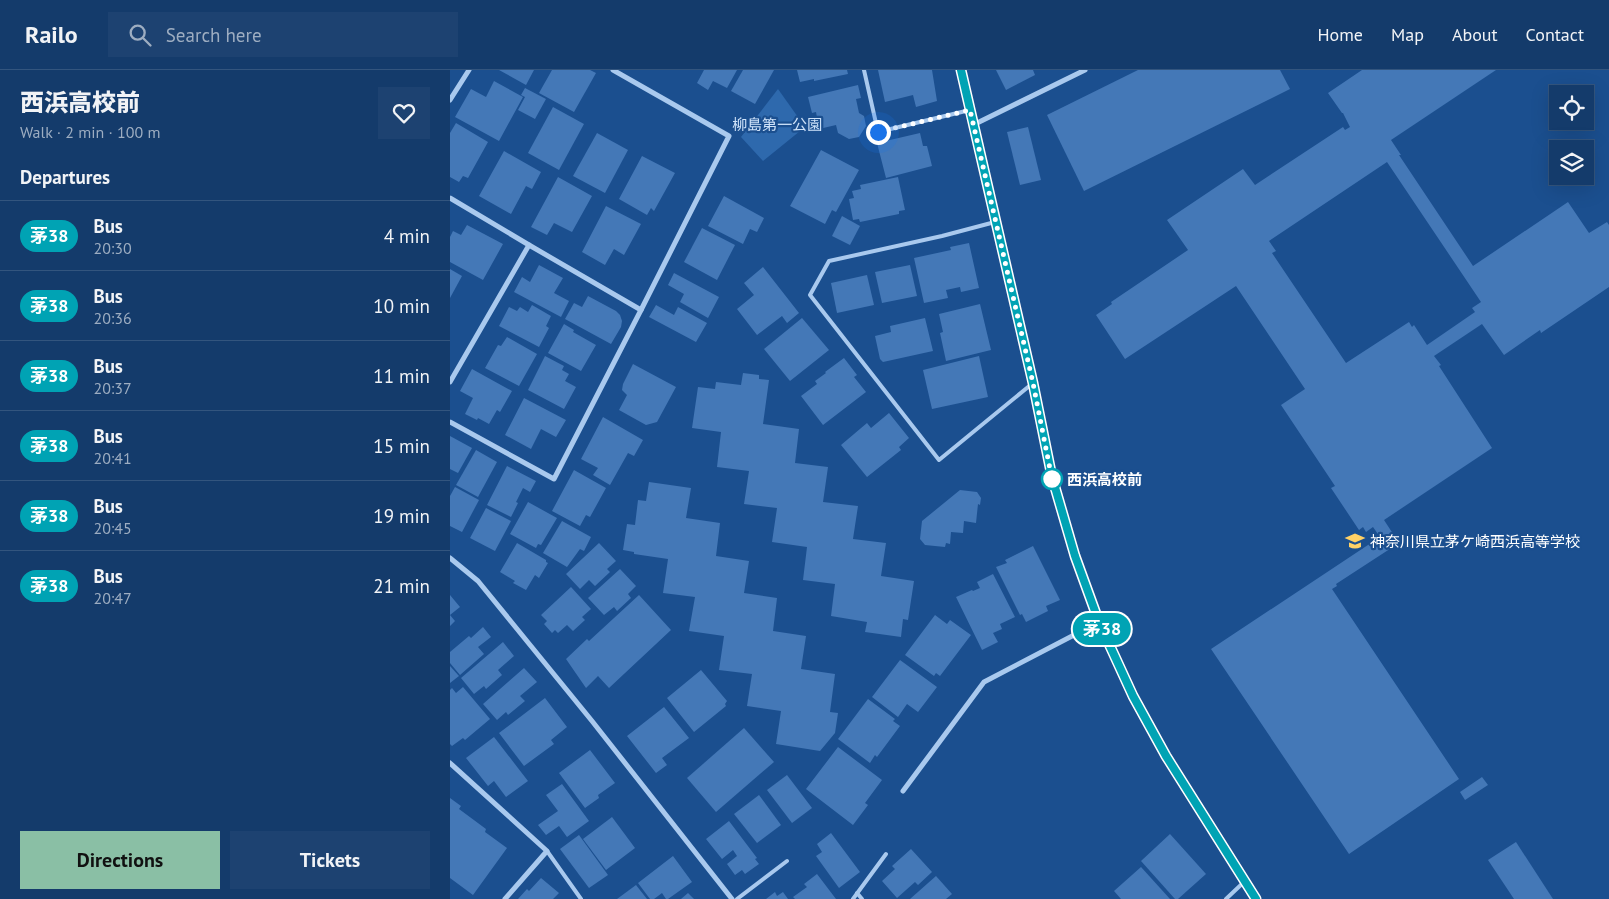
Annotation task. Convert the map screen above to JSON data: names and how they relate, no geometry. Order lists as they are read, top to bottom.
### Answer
{
  "parks": ["柳島第一公園"],
  "places": {
    "other": ["西浜高校前"],
    "school or university": ["神奈川県立茅ケ崎西浜高等学校"]
  },
  "lines": ["bus line 茅38"],
  "page": {
    "header": "Railo",
    "search": "Search here",
    "nav": [
      "Home",
      "Map",
      "About",
      "Contact"
    ],
    "heading": [
      ["西浜高校前", "Walk · 2 min · 100 m"],
      "Departures"
    ],
    "on_map": "茅38",
    "list": [
      {
        "mark": "茅38",
        "name": "Bus",
        "note": "20:30",
        "value": "4 min"
      },
      {
        "mark": "茅38",
        "name": "Bus",
        "note": "20:36",
        "value": "10 min"
      },
      {
        "mark": "茅38",
        "name": "Bus",
        "note": "20:37",
        "value": "11 min"
      },
      {
        "mark": "茅38",
        "name": "Bus",
        "note": "20:41",
        "value": "15 min"
      },
      {
        "mark": "茅38",
        "name": "Bus",
        "note": "20:45",
        "value": "19 min"
      },
      {
        "mark": "茅38",
        "name": "Bus",
        "note": "20:47",
        "value": "21 min"
      }
    ],
    "buttons": ["Directions", "Tickets"]
  }
}
